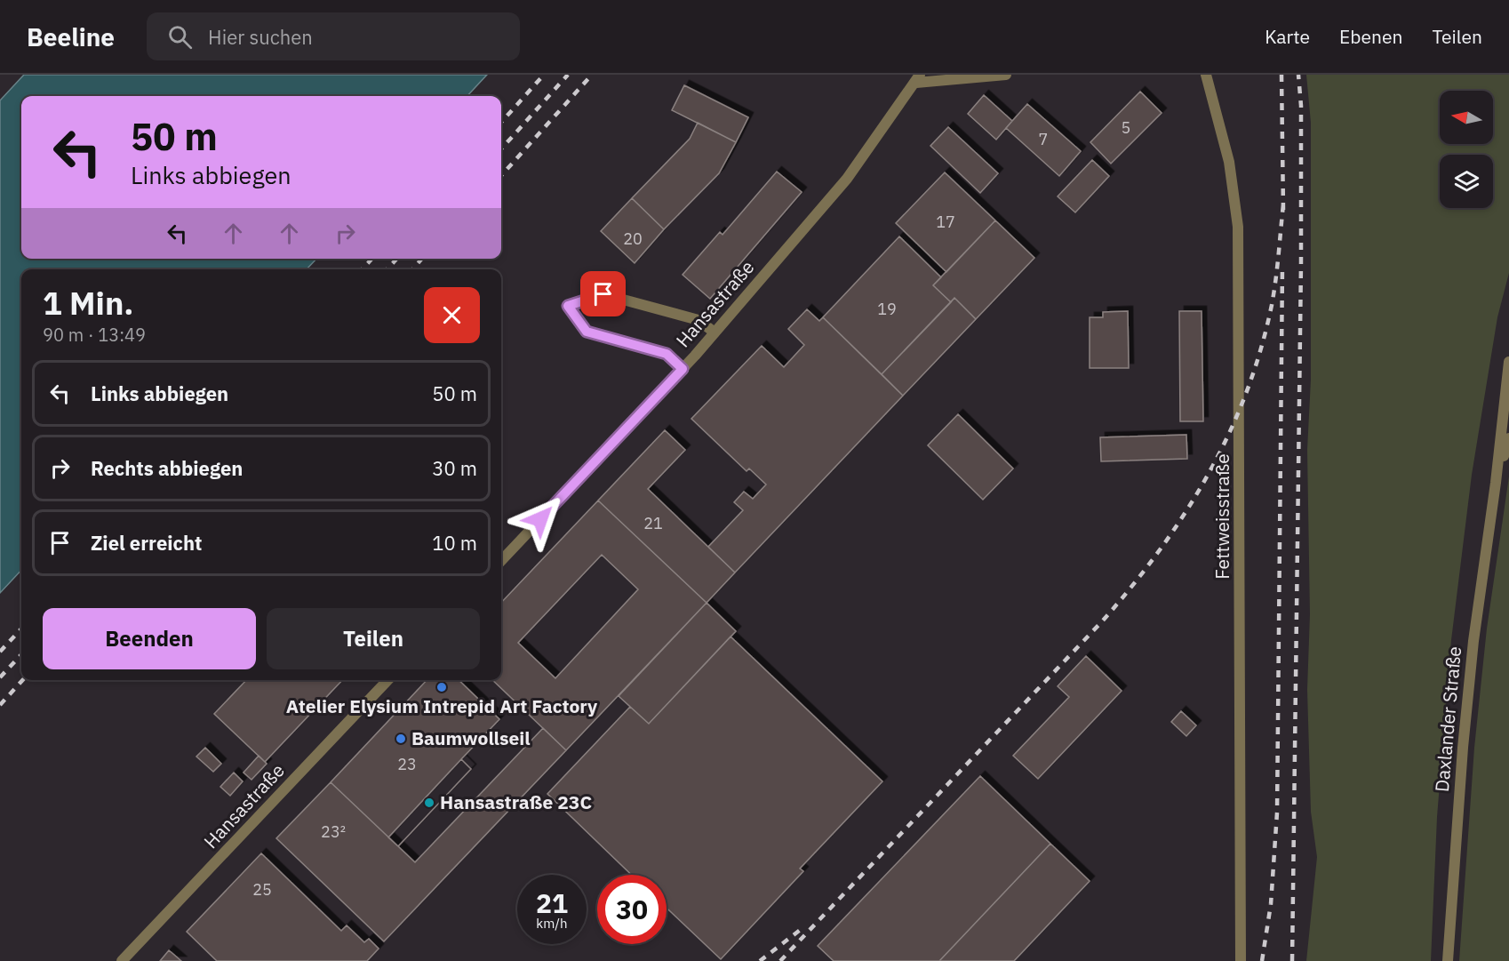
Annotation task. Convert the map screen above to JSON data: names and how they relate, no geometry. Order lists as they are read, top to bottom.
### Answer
{
  "streets": {
    "street": ["Hansastraße", "Fettweisstraße", "Daxlander Straße"]
  },
  "places": ["Atelier Elysium Intrepid Art Factory", "Baumwollseil", "Hansastraße 23C"],
  "house_numbers": [
    "5",
    "7",
    "17",
    "20",
    "19",
    "21",
    "23",
    "23²",
    "25"
  ],
  "north": "left",
  "page": {
    "header": "Beeline",
    "search": "Hier suchen",
    "nav": ["Karte", "Ebenen", "Teilen"],
    "turn": ["50 m", "Links abbiegen"],
    "heading": ["1 Min.", "90 m · 13:49"],
    "list": [
      {
        "name": "Links abbiegen",
        "value": "50 m"
      },
      {
        "name": "Rechts abbiegen",
        "value": "30 m"
      },
      {
        "name": "Ziel erreicht",
        "value": "10 m"
      }
    ],
    "buttons": ["Beenden", "Teilen"],
    "speed": "21 km/h",
    "limit": "30"
  }
}
